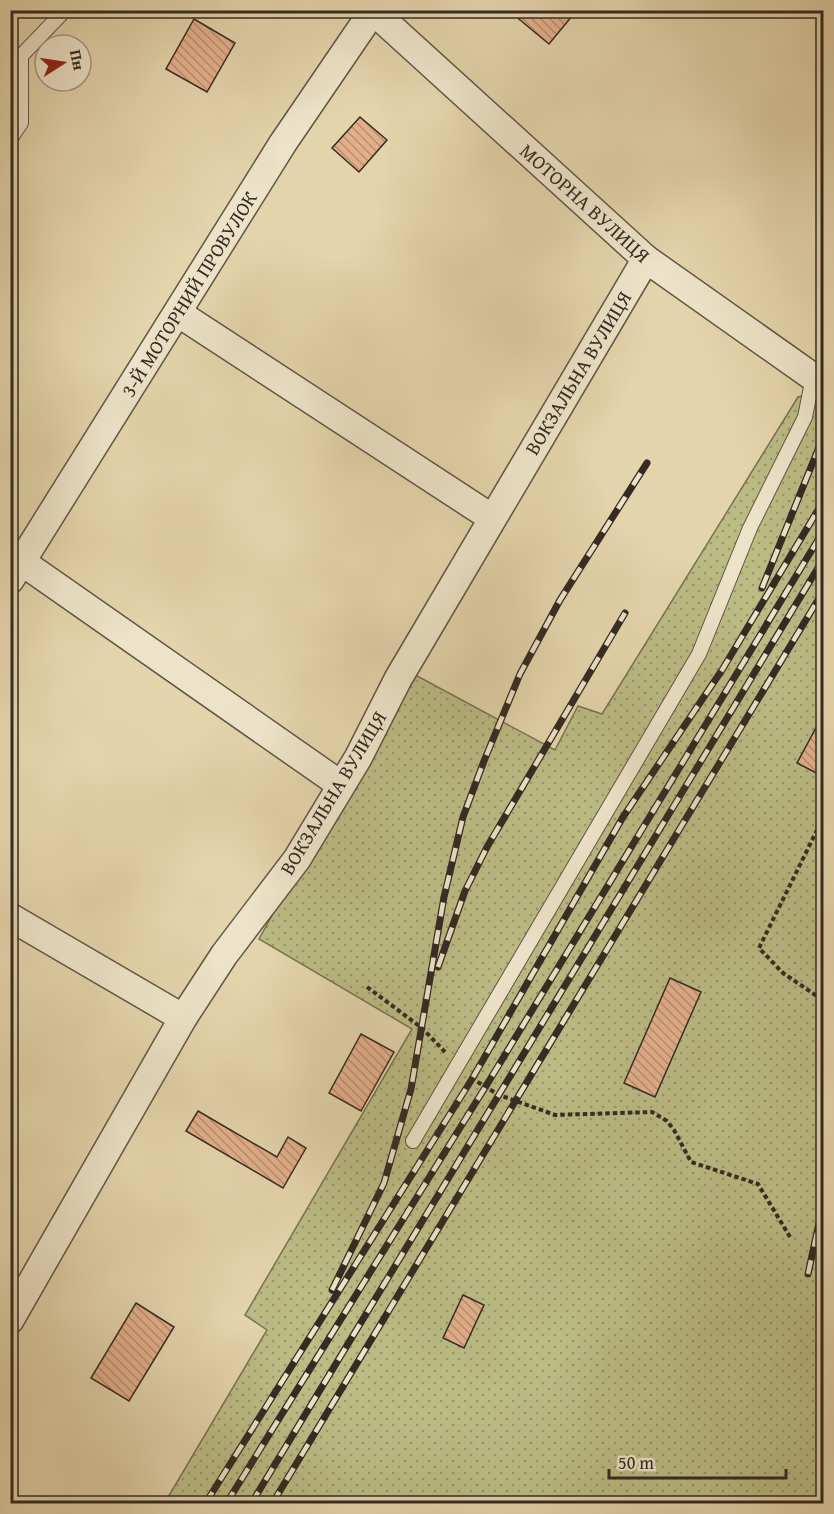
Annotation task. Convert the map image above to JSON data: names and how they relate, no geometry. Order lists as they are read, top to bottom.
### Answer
{
  "streets": {
    "street": ["МОТОРНА ВУЛИЦЯ", "3-Й МОТОРНИЙ ПРОВУЛОК", "ВОКЗАЛЬНА ВУЛИЦЯ"]
  },
  "crossings": [
    ["МОТОРНА ВУЛИЦЯ", "3-Й МОТОРНИЙ ПРОВУЛОК"],
    ["МОТОРНА ВУЛИЦЯ", "ВОКЗАЛЬНА ВУЛИЦЯ"]
  ],
  "scale_bar": "50 m",
  "north": "right"
}
